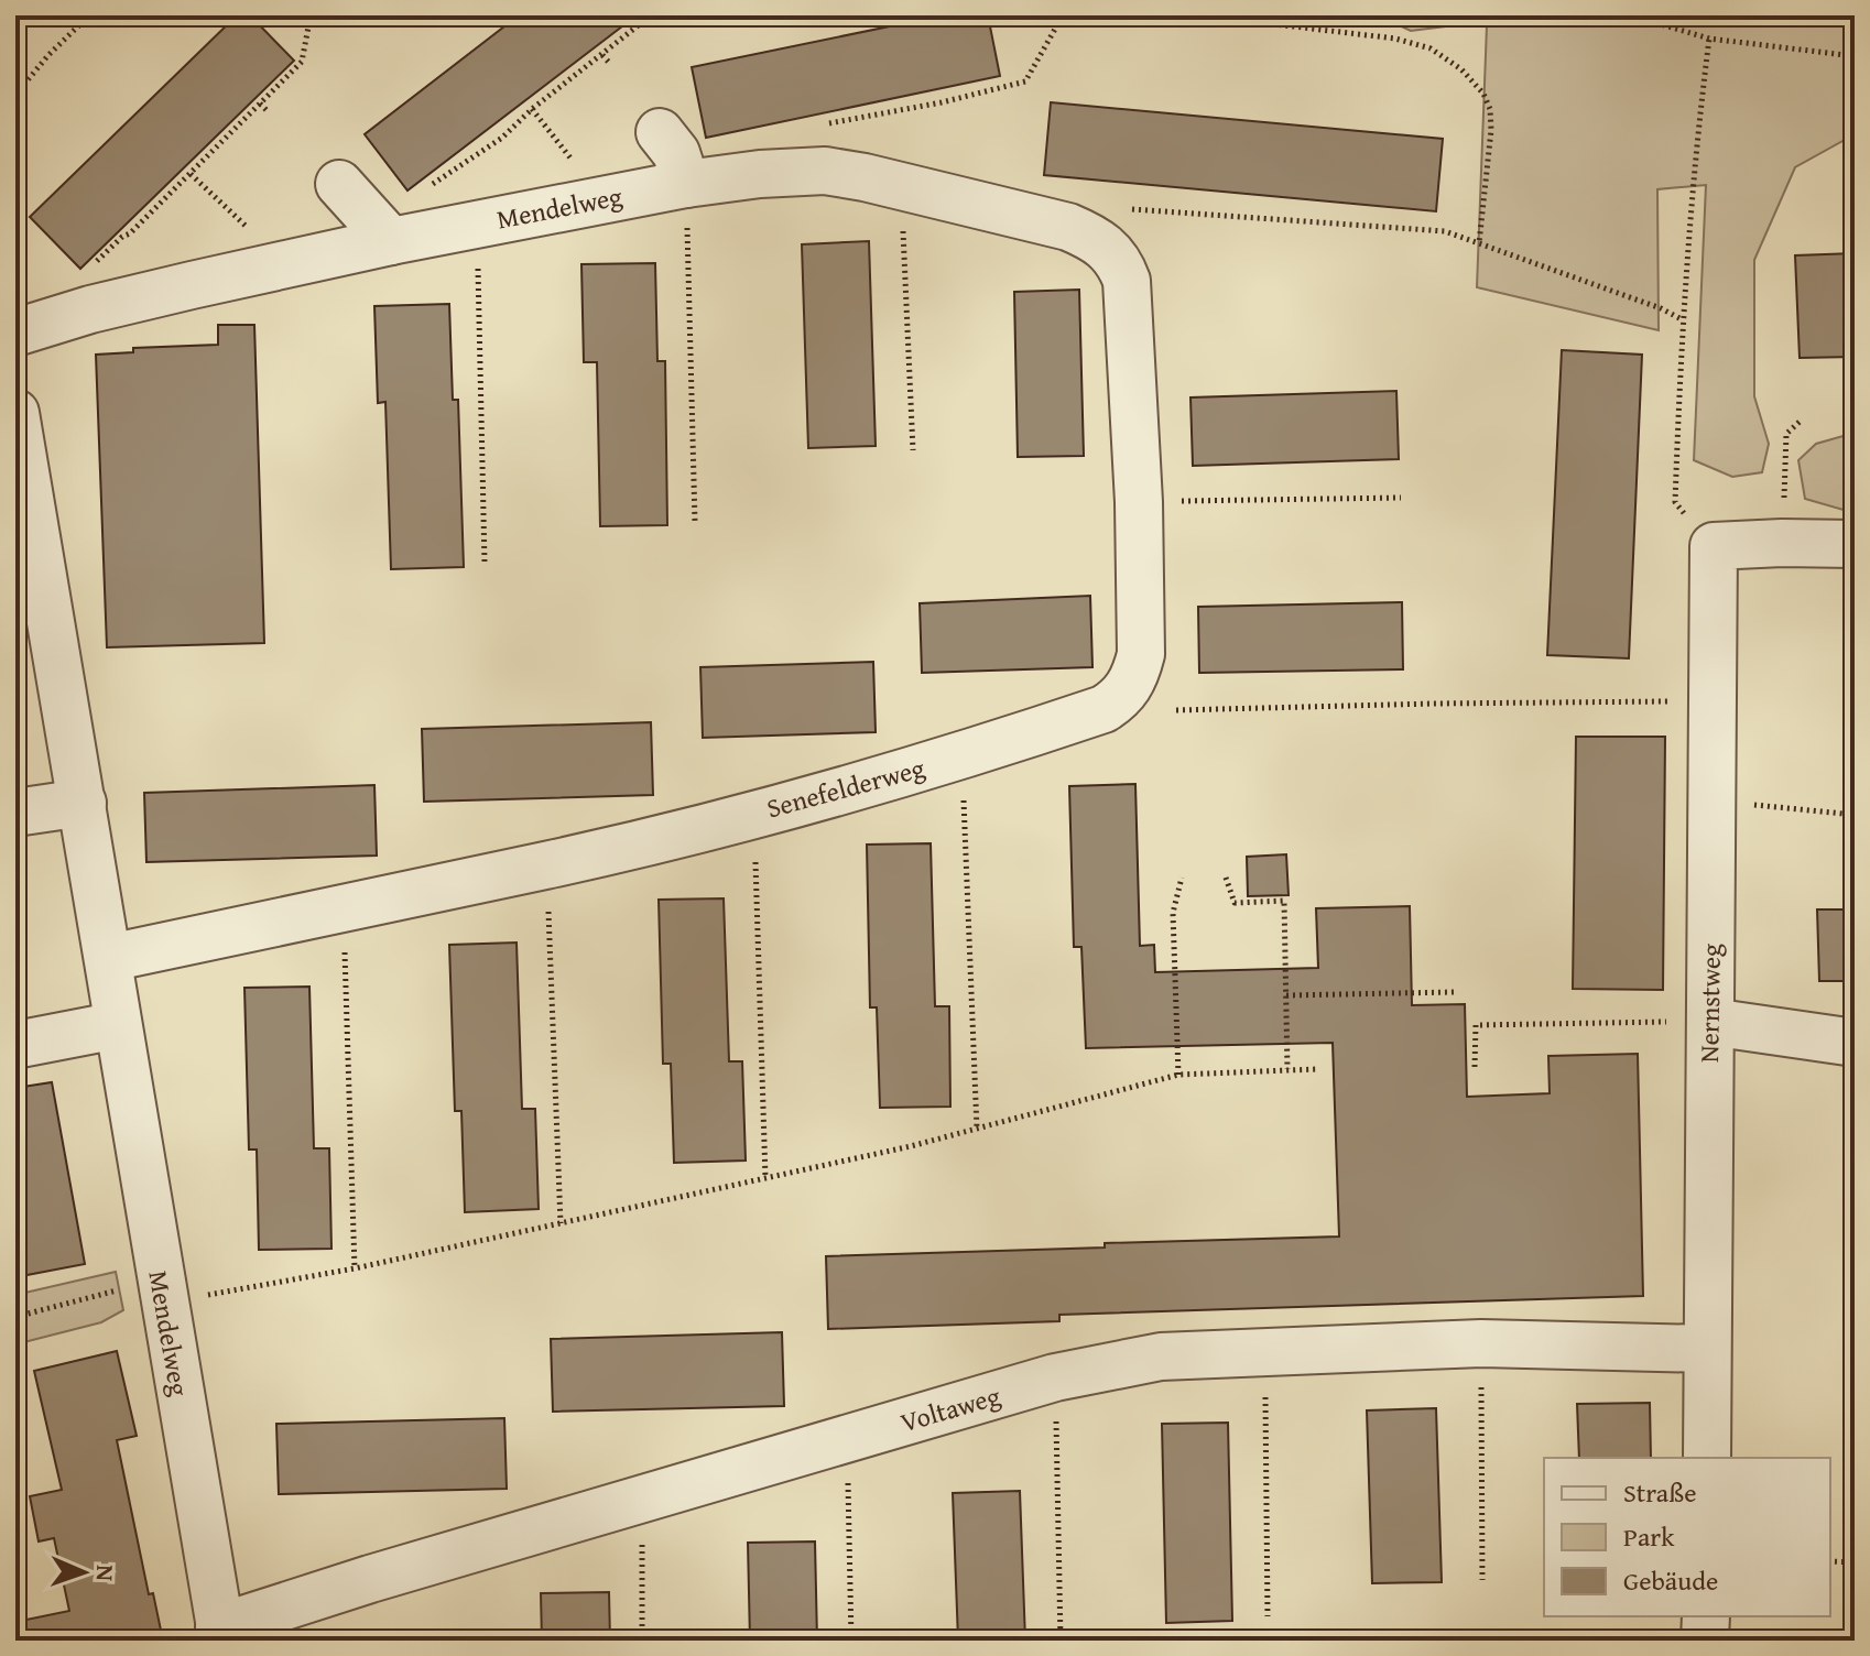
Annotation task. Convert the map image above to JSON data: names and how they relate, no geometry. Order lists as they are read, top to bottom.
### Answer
{
  "streets": {
    "street": [
      "Mendelweg",
      "Senefelderweg",
      "Nernstweg",
      "Voltaweg"
    ]
  },
  "crossings": [
    ["Mendelweg", "Senefelderweg"],
    ["Mendelweg", "Voltaweg"],
    ["Nernstweg", "Voltaweg"]
  ],
  "legend": ["Straße", "Park", "Gebäude"],
  "north": "right"
}
